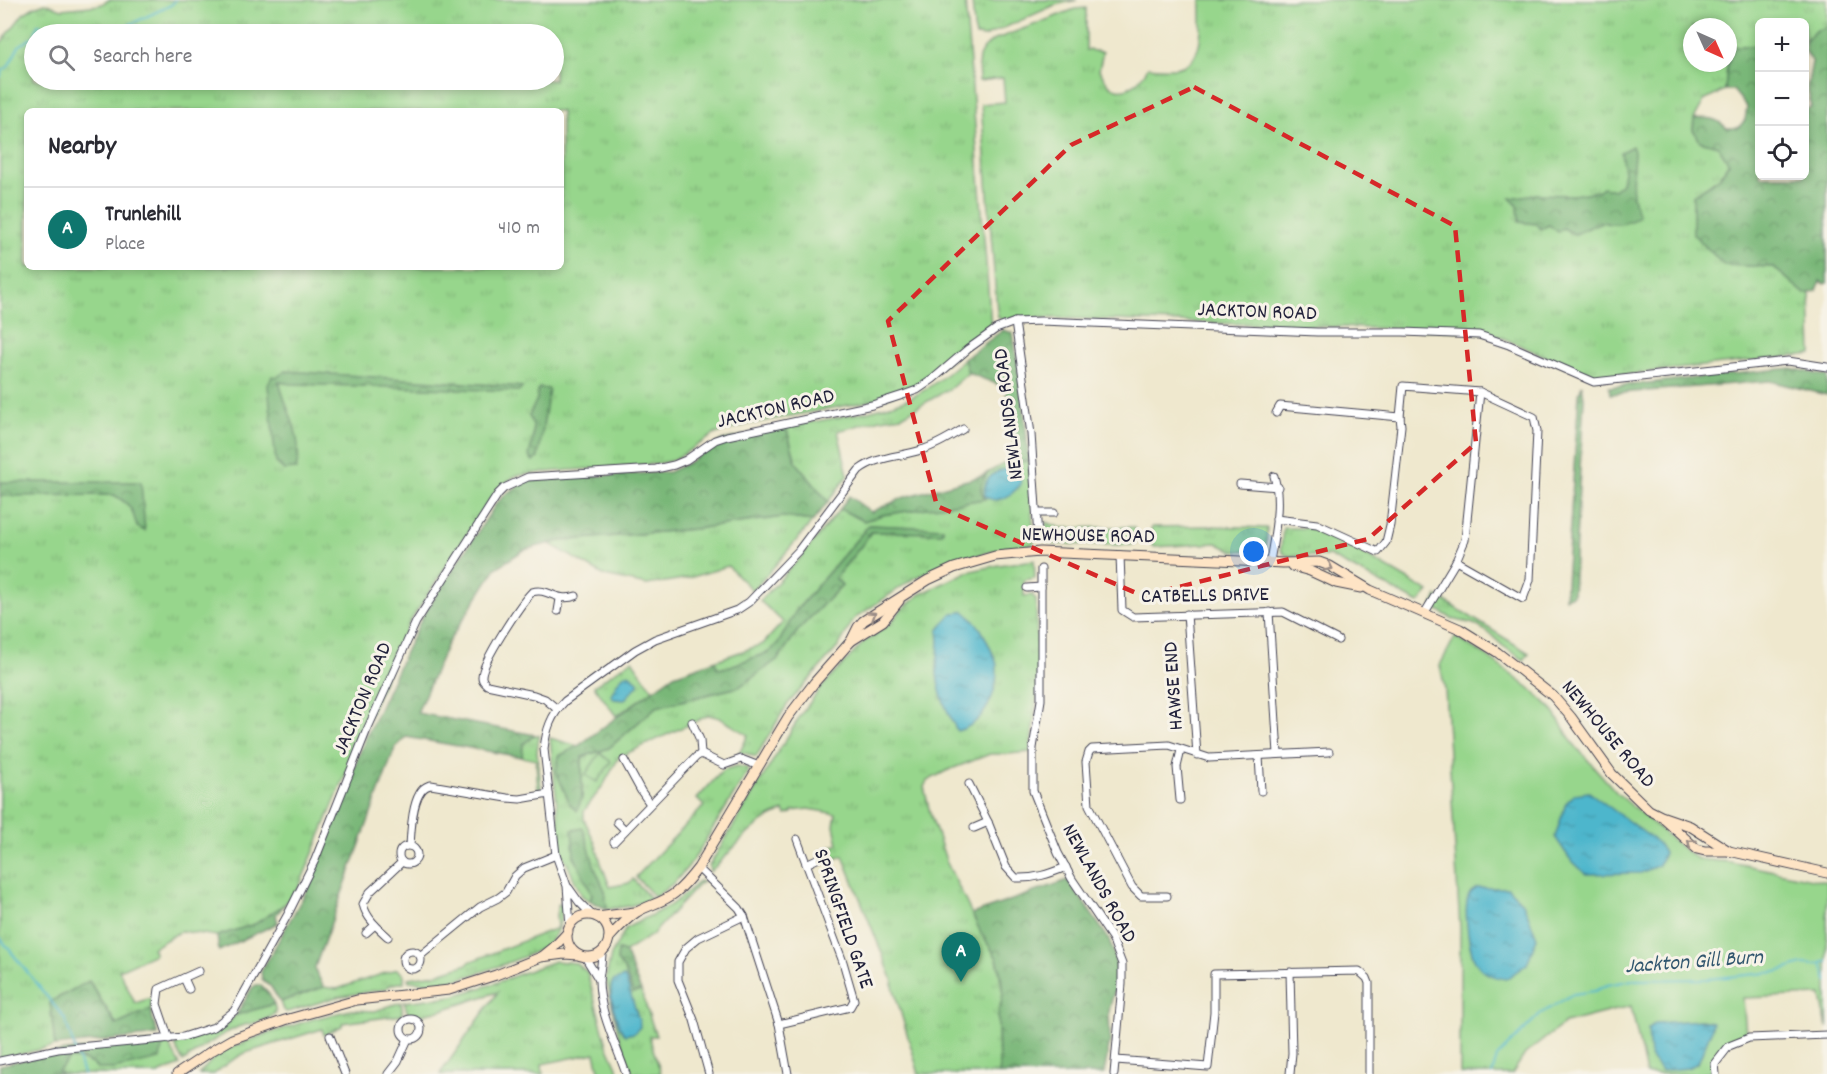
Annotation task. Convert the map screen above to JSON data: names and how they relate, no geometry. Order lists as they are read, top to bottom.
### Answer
{
  "streets": {
    "street": [
      "JACKTON ROAD",
      "NEWLANDS ROAD",
      "NEWHOUSE ROAD",
      "CATBELLS DRIVE",
      "HAWSE END",
      "SPRINGFIELD GATE"
    ]
  },
  "crossings": [
    ["JACKTON ROAD", "NEWLANDS ROAD"],
    ["NEWHOUSE ROAD", "CATBELLS DRIVE"],
    ["CATBELLS DRIVE", "HAWSE END"]
  ],
  "water": ["Jackton Gill Burn"],
  "north": "bottom right",
  "page": {
    "map_buttons": ["+", "−"],
    "search": "Search here",
    "heading": "Nearby",
    "list": [
      {
        "mark": "A",
        "name": "Trunlehill",
        "note": "Place",
        "value": "410 m"
      }
    ],
    "pins": "A"
  }
}
